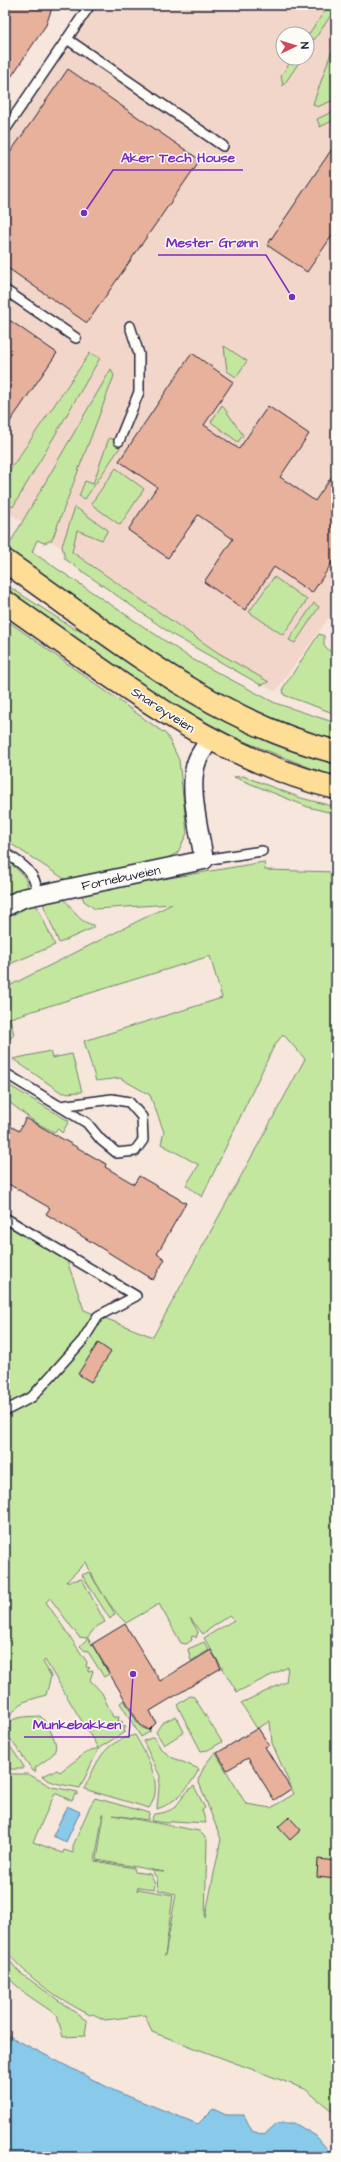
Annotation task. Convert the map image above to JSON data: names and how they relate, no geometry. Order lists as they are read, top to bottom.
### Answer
{
  "streets": {
    "main road": ["Snarøyveien"],
    "street": ["Fornebuveien"]
  },
  "places": ["Aker Tech House", "Mester Grønn", "Munkebakken"],
  "north": "right"
}
